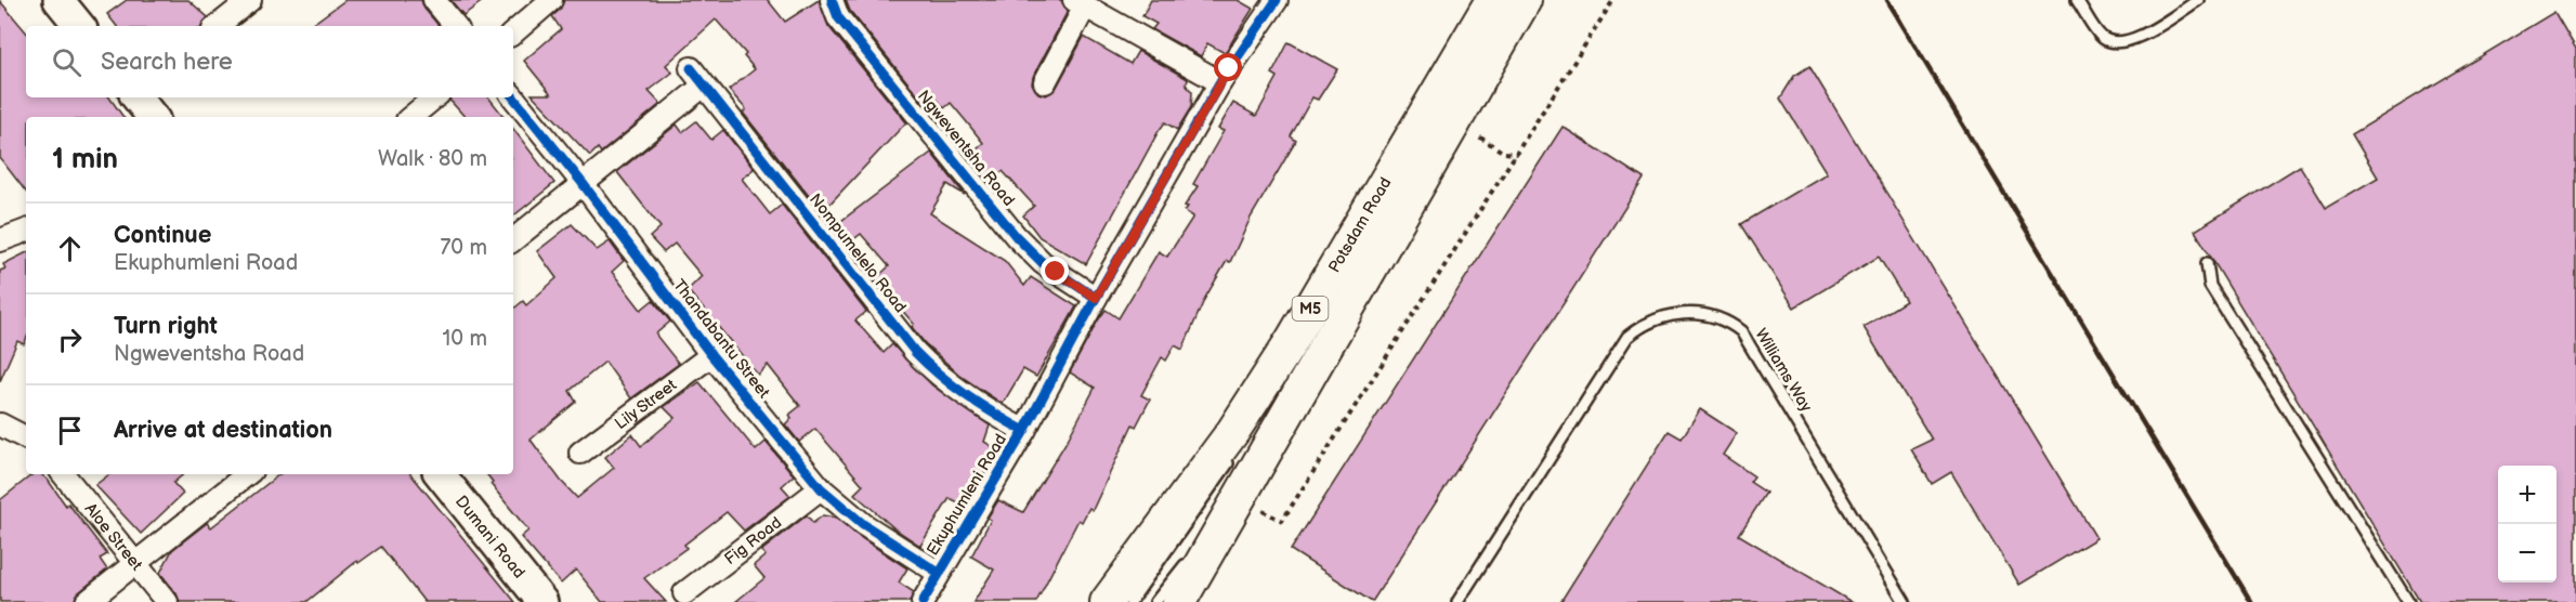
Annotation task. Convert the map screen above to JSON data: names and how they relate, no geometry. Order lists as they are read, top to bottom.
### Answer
{
  "streets": {
    "main road": ["Potsdam Road", "M5"],
    "street": [
      "Ngweventsha Road",
      "Nompumelelo Road",
      "Thandabantu Street",
      "Lily Street",
      "Ekuphumleni Road",
      "Aloe Street",
      "Dumani Road",
      "Fig Road"
    ],
    "lane": ["Williams Way"]
  },
  "crossings": [
    ["Ngweventsha Road", "Ekuphumleni Road"],
    ["Nompumelelo Road", "Ekuphumleni Road"],
    ["Thandabantu Street", "Lily Street"],
    ["Thandabantu Street", "Ekuphumleni Road"],
    ["Thandabantu Street", "Fig Road"]
  ],
  "page": {
    "search": "Search here",
    "heading": ["1 min", "Walk · 80 m"],
    "list": [
      ["Continue", "Ekuphumleni Road", "70 m"],
      ["Turn right", "Ngweventsha Road", "10 m"],
      "Arrive at destination"
    ],
    "map_buttons": ["+", "−"]
  }
}
